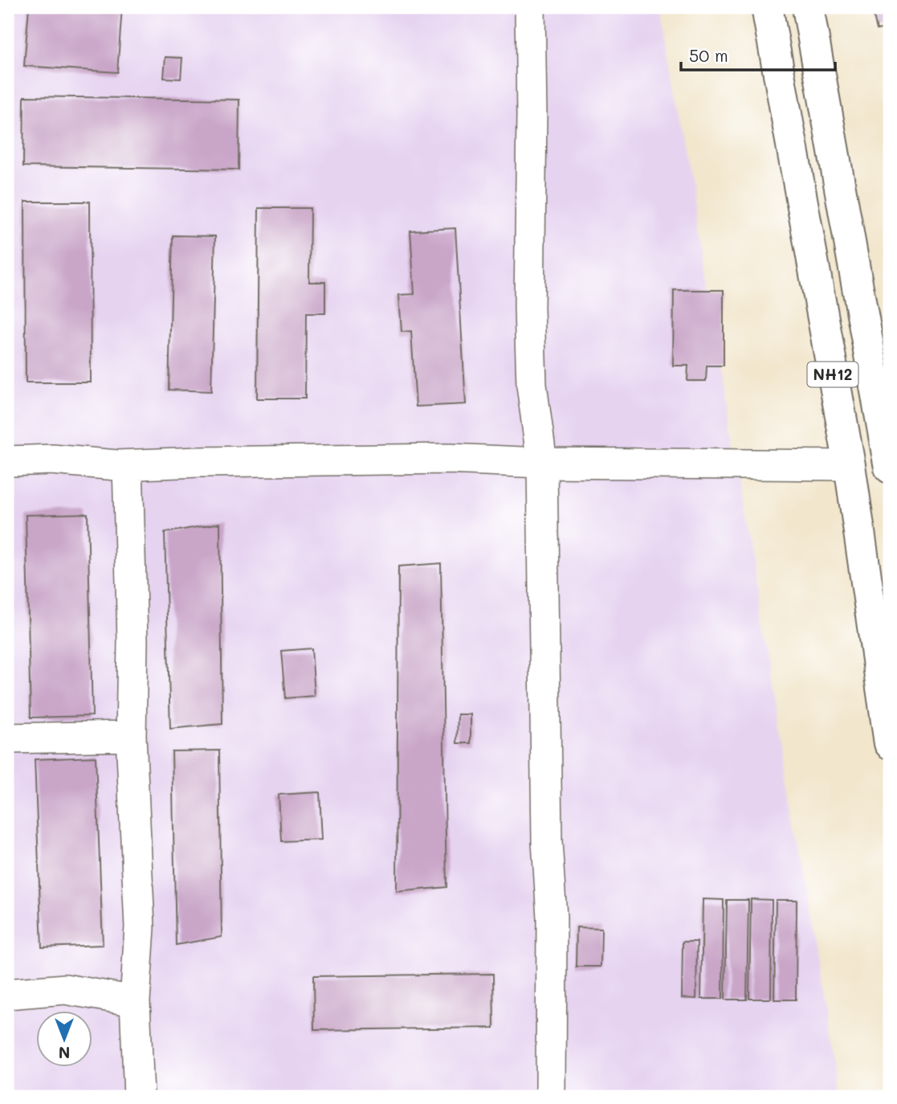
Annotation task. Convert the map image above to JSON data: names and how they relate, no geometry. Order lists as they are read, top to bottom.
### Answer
{
  "streets": {
    "highway": ["NH12"]
  },
  "scale_bar": "50 m",
  "north": "bottom"
}
